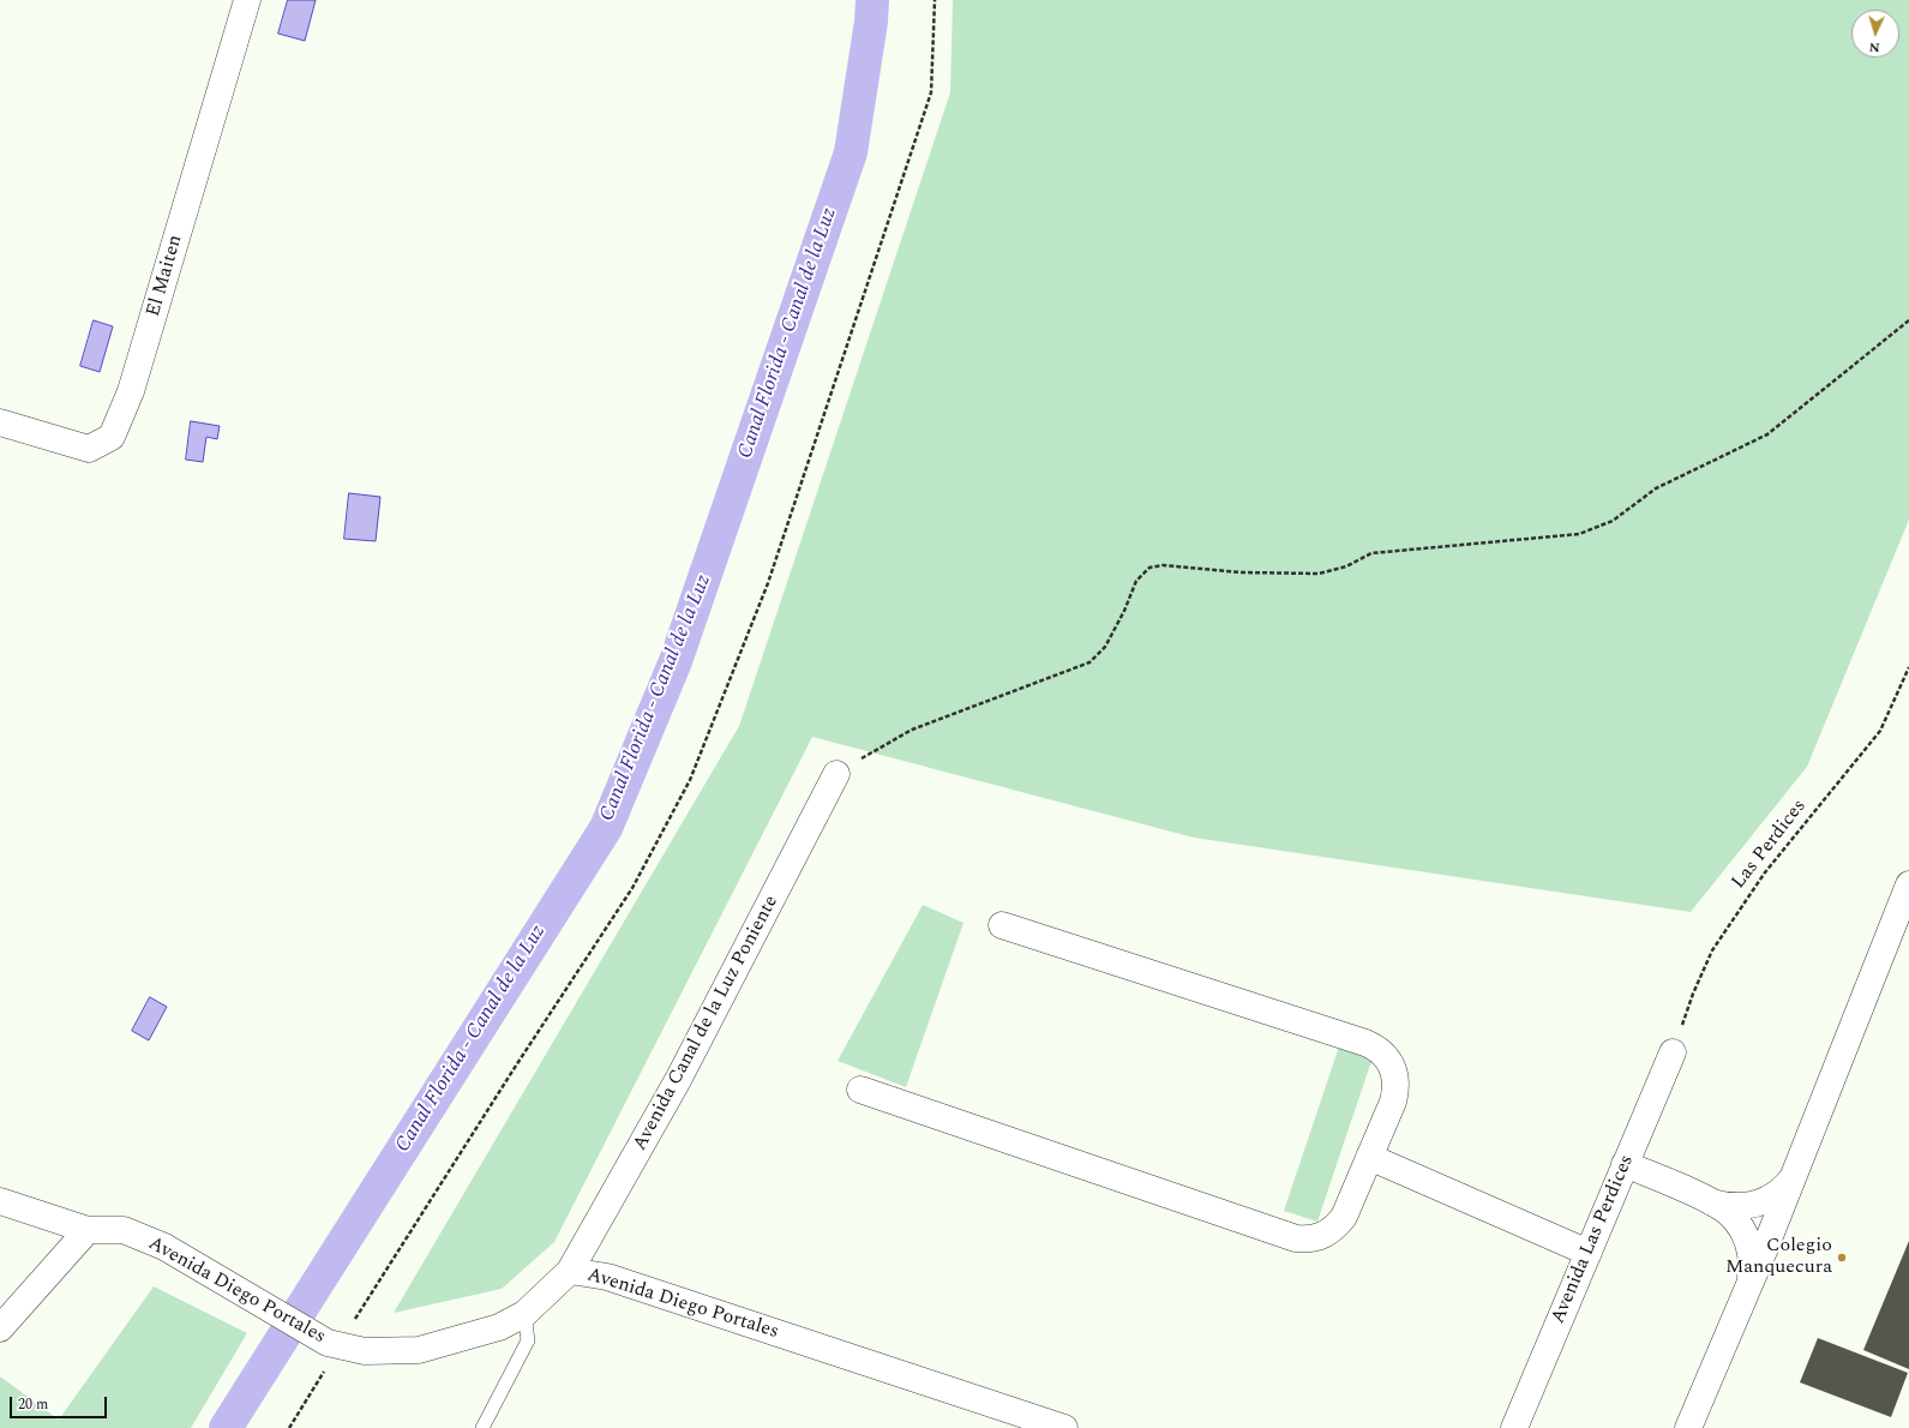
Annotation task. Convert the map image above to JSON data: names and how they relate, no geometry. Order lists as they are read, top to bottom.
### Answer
{
  "streets": {
    "street": [
      "El Maiten",
      "Avenida Canal de la Luz Poniente",
      "Avenida Las Perdices",
      "Avenida Diego Portales"
    ],
    "path": ["Las Perdices"]
  },
  "crossings": [
    ["Las Perdices", "Avenida Las Perdices"],
    ["Avenida Canal de la Luz Poniente", "Avenida Diego Portales"]
  ],
  "water": ["Canal Florida - Canal de la Luz"],
  "places": ["Colegio Manquecura"],
  "scale_bar": "20 m",
  "north": "bottom"
}
